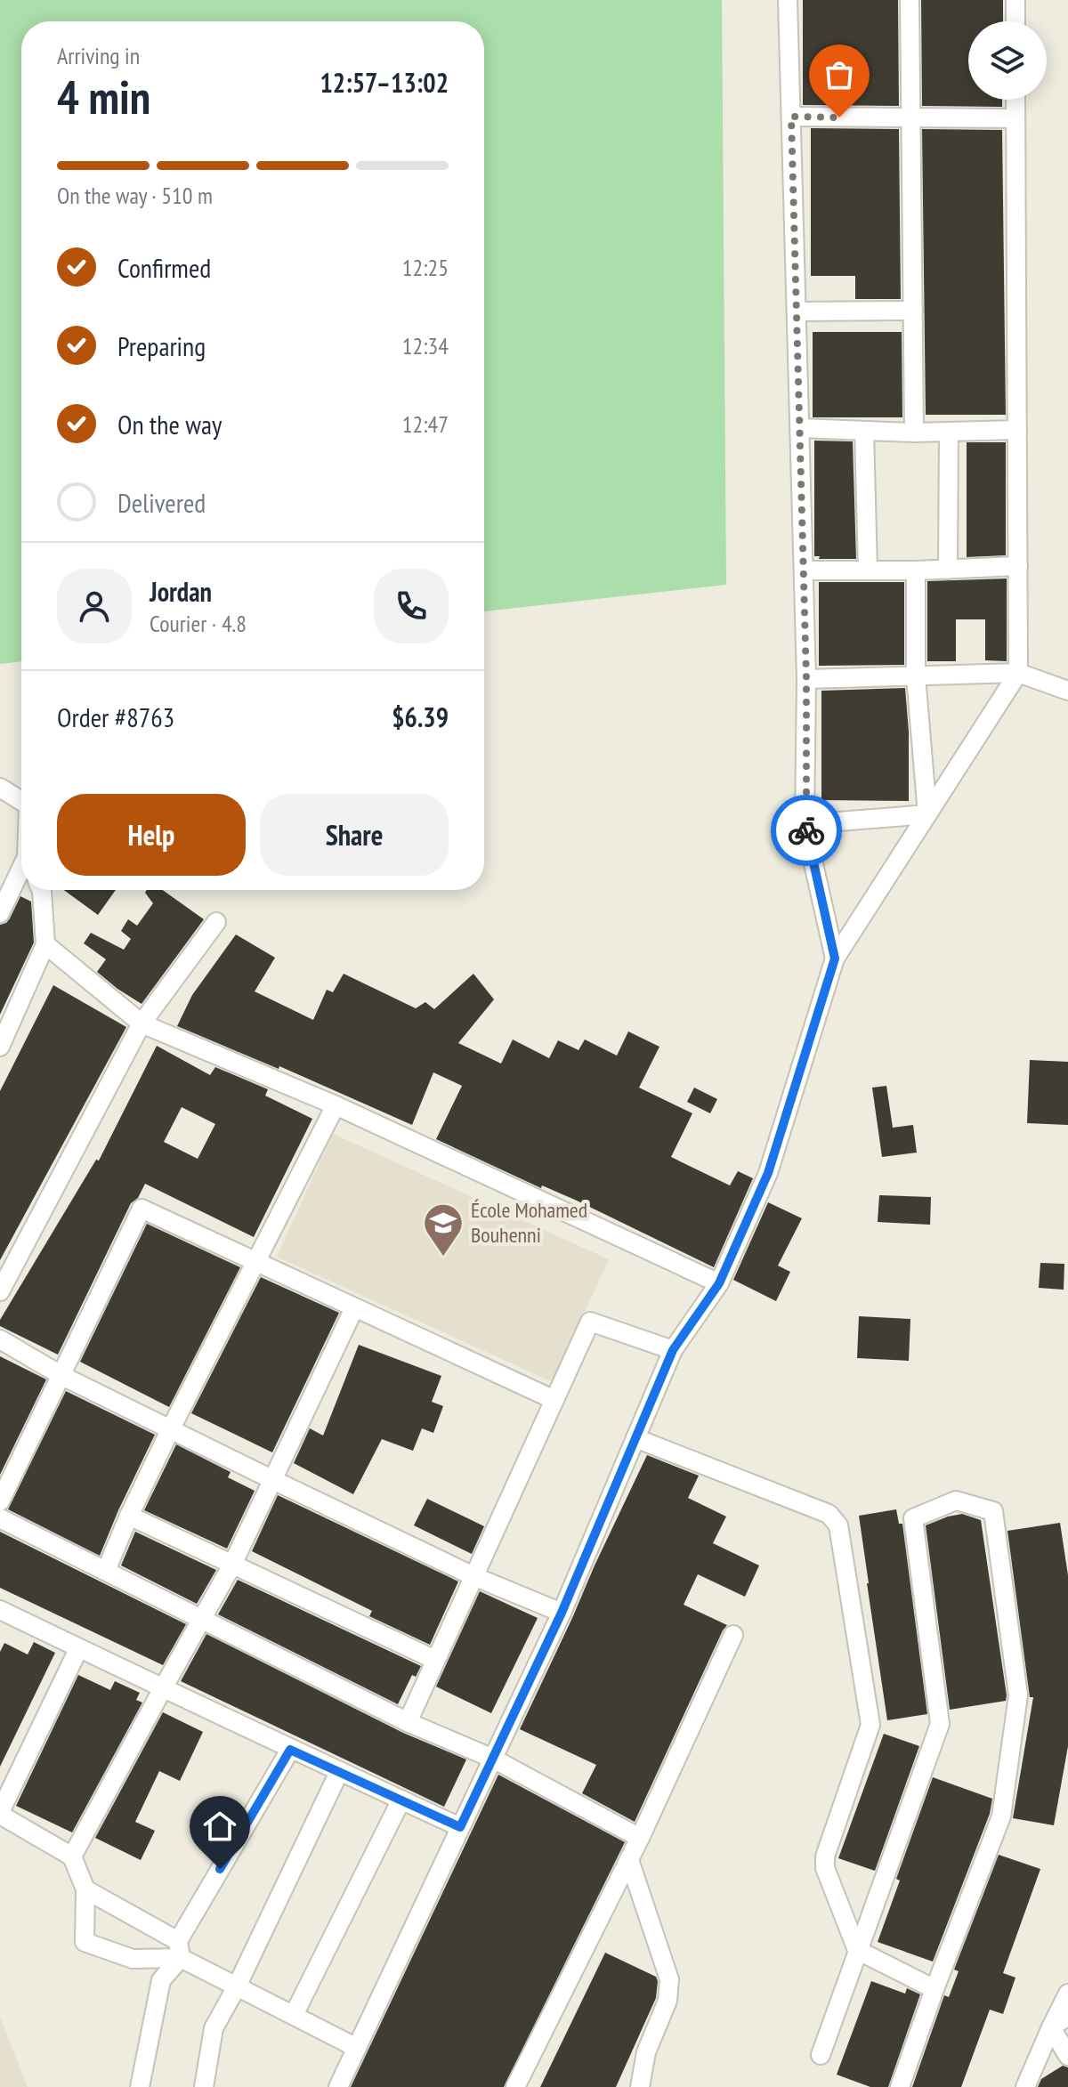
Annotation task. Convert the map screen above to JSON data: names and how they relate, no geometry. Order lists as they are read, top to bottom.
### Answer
{
  "places": {
    "school or university": ["École Mohamed Bouhenni"]
  },
  "page": {
    "heading": ["4 min", "Arriving in", "12:57–13:02"],
    "panel": [
      "Jordan",
      "Courier · 4.8",
      "Order #8763",
      "$6.39"
    ],
    "bar": "On the way · 510 m",
    "list": [
      ["Confirmed", "12:25"],
      ["Preparing", "12:34"],
      ["On the way", "12:47"],
      "Delivered"
    ],
    "buttons": ["Help", "Share"]
  }
}
